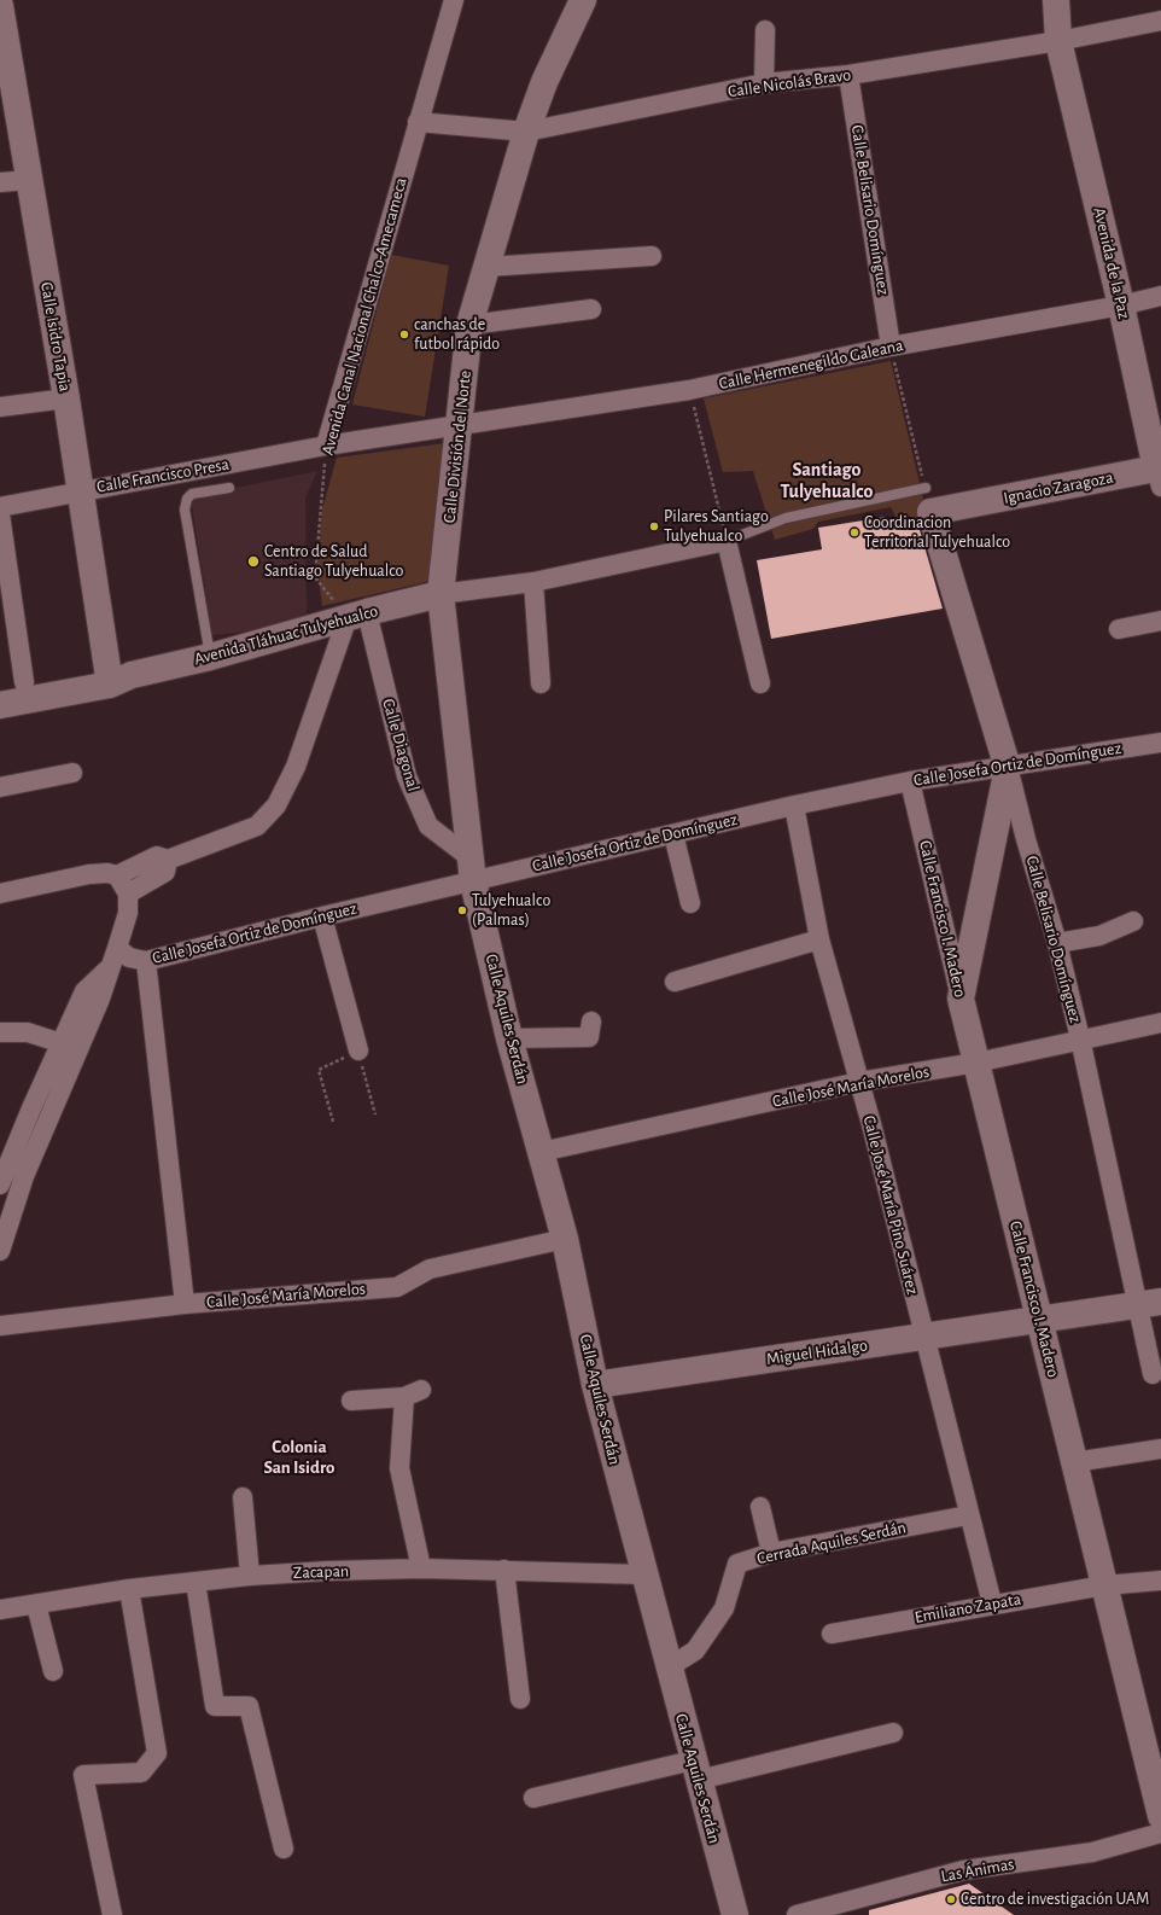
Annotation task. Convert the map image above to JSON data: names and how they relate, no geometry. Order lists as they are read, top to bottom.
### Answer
{
  "streets": {
    "main road": [
      "Calle Belisario Domínguez",
      "Avenida de la Paz",
      "Calle Isidro Tapia",
      "Calle División del Norte",
      "Ignacio Zaragoza",
      "Avenida Tláhuac Tulyehualco",
      "Calle Francisco I. Madero",
      "Calle Aquiles Serdán",
      "Miguel Hidalgo"
    ],
    "street": [
      "Calle Nicolás Bravo",
      "Avenida Canal Nacional Chalco-Amecameca",
      "Calle Hermenegildo Galeana",
      "Calle Francisco Presa",
      "Calle Diagonal",
      "Calle Josefa Ortiz de Domínguez",
      "Calle José María Morelos",
      "Calle José María Pino Suárez",
      "Cerrada Aquiles Serdán",
      "Zacapan",
      "Emiliano Zapata",
      "Las Ánimas"
    ]
  },
  "crossings": [
    ["Calle Nicolás Bravo", "Calle Belisario Domínguez"],
    ["Calle Nicolás Bravo", "Avenida de la Paz"],
    ["Calle Nicolás Bravo", "Avenida Canal Nacional Chalco-Amecameca"],
    ["Calle Nicolás Bravo", "Calle División del Norte"],
    ["Calle Belisario Domínguez", "Calle Hermenegildo Galeana"],
    ["Calle Belisario Domínguez", "Ignacio Zaragoza"],
    ["Calle Belisario Domínguez", "Calle Josefa Ortiz de Domínguez"],
    ["Calle Belisario Domínguez", "Calle José María Morelos"],
    ["Calle Belisario Domínguez", "Miguel Hidalgo"],
    ["Avenida de la Paz", "Calle Hermenegildo Galeana"],
    ["Avenida de la Paz", "Ignacio Zaragoza"],
    ["Avenida Canal Nacional Chalco-Amecameca", "Calle Francisco Presa"],
    ["Avenida Canal Nacional Chalco-Amecameca", "Avenida Tláhuac Tulyehualco"],
    ["Avenida Canal Nacional Chalco-Amecameca", "Calle Diagonal"],
    ["Calle Isidro Tapia", "Calle Francisco Presa"],
    ["Calle Isidro Tapia", "Avenida Tláhuac Tulyehualco"],
    ["Calle Hermenegildo Galeana", "Calle División del Norte"],
    ["Calle Hermenegildo Galeana", "Calle Francisco Presa"],
    ["Calle División del Norte", "Calle Francisco Presa"],
    ["Calle División del Norte", "Avenida Tláhuac Tulyehualco"],
    ["Calle División del Norte", "Calle Diagonal"],
    ["Calle División del Norte", "Calle Josefa Ortiz de Domínguez"],
    ["Calle División del Norte", "Calle Aquiles Serdán"],
    ["Avenida Tláhuac Tulyehualco", "Calle Diagonal"],
    ["Calle Diagonal", "Calle Josefa Ortiz de Domínguez"],
    ["Calle Diagonal", "Calle Aquiles Serdán"],
    ["Calle Josefa Ortiz de Domínguez", "Calle Francisco I. Madero"],
    ["Calle Josefa Ortiz de Domínguez", "Calle Aquiles Serdán"],
    ["Calle Josefa Ortiz de Domínguez", "Calle José María Pino Suárez"],
    ["Calle Francisco I. Madero", "Calle José María Morelos"],
    ["Calle Francisco I. Madero", "Miguel Hidalgo"],
    ["Calle Francisco I. Madero", "Emiliano Zapata"],
    ["Calle Aquiles Serdán", "Calle José María Morelos"],
    ["Calle Aquiles Serdán", "Miguel Hidalgo"],
    ["Calle Aquiles Serdán", "Cerrada Aquiles Serdán"],
    ["Calle Aquiles Serdán", "Zacapan"],
    ["Calle José María Morelos", "Calle José María Pino Suárez"],
    ["Calle José María Pino Suárez", "Miguel Hidalgo"],
    ["Calle José María Pino Suárez", "Cerrada Aquiles Serdán"],
    ["Calle José María Pino Suárez", "Emiliano Zapata"]
  ],
  "districts": ["Santiago Tulyehualco", "Colonia San Isidro"],
  "places": [
    "canchas de futbol rápido",
    "Pilares Santiago Tulyehualco",
    "Coordinacion Territorial Tulyehualco",
    "Centro de Salud Santiago Tulyehualco",
    "Tulyehualco (Palmas)",
    "Centro de investigación UAM"
  ]
}
